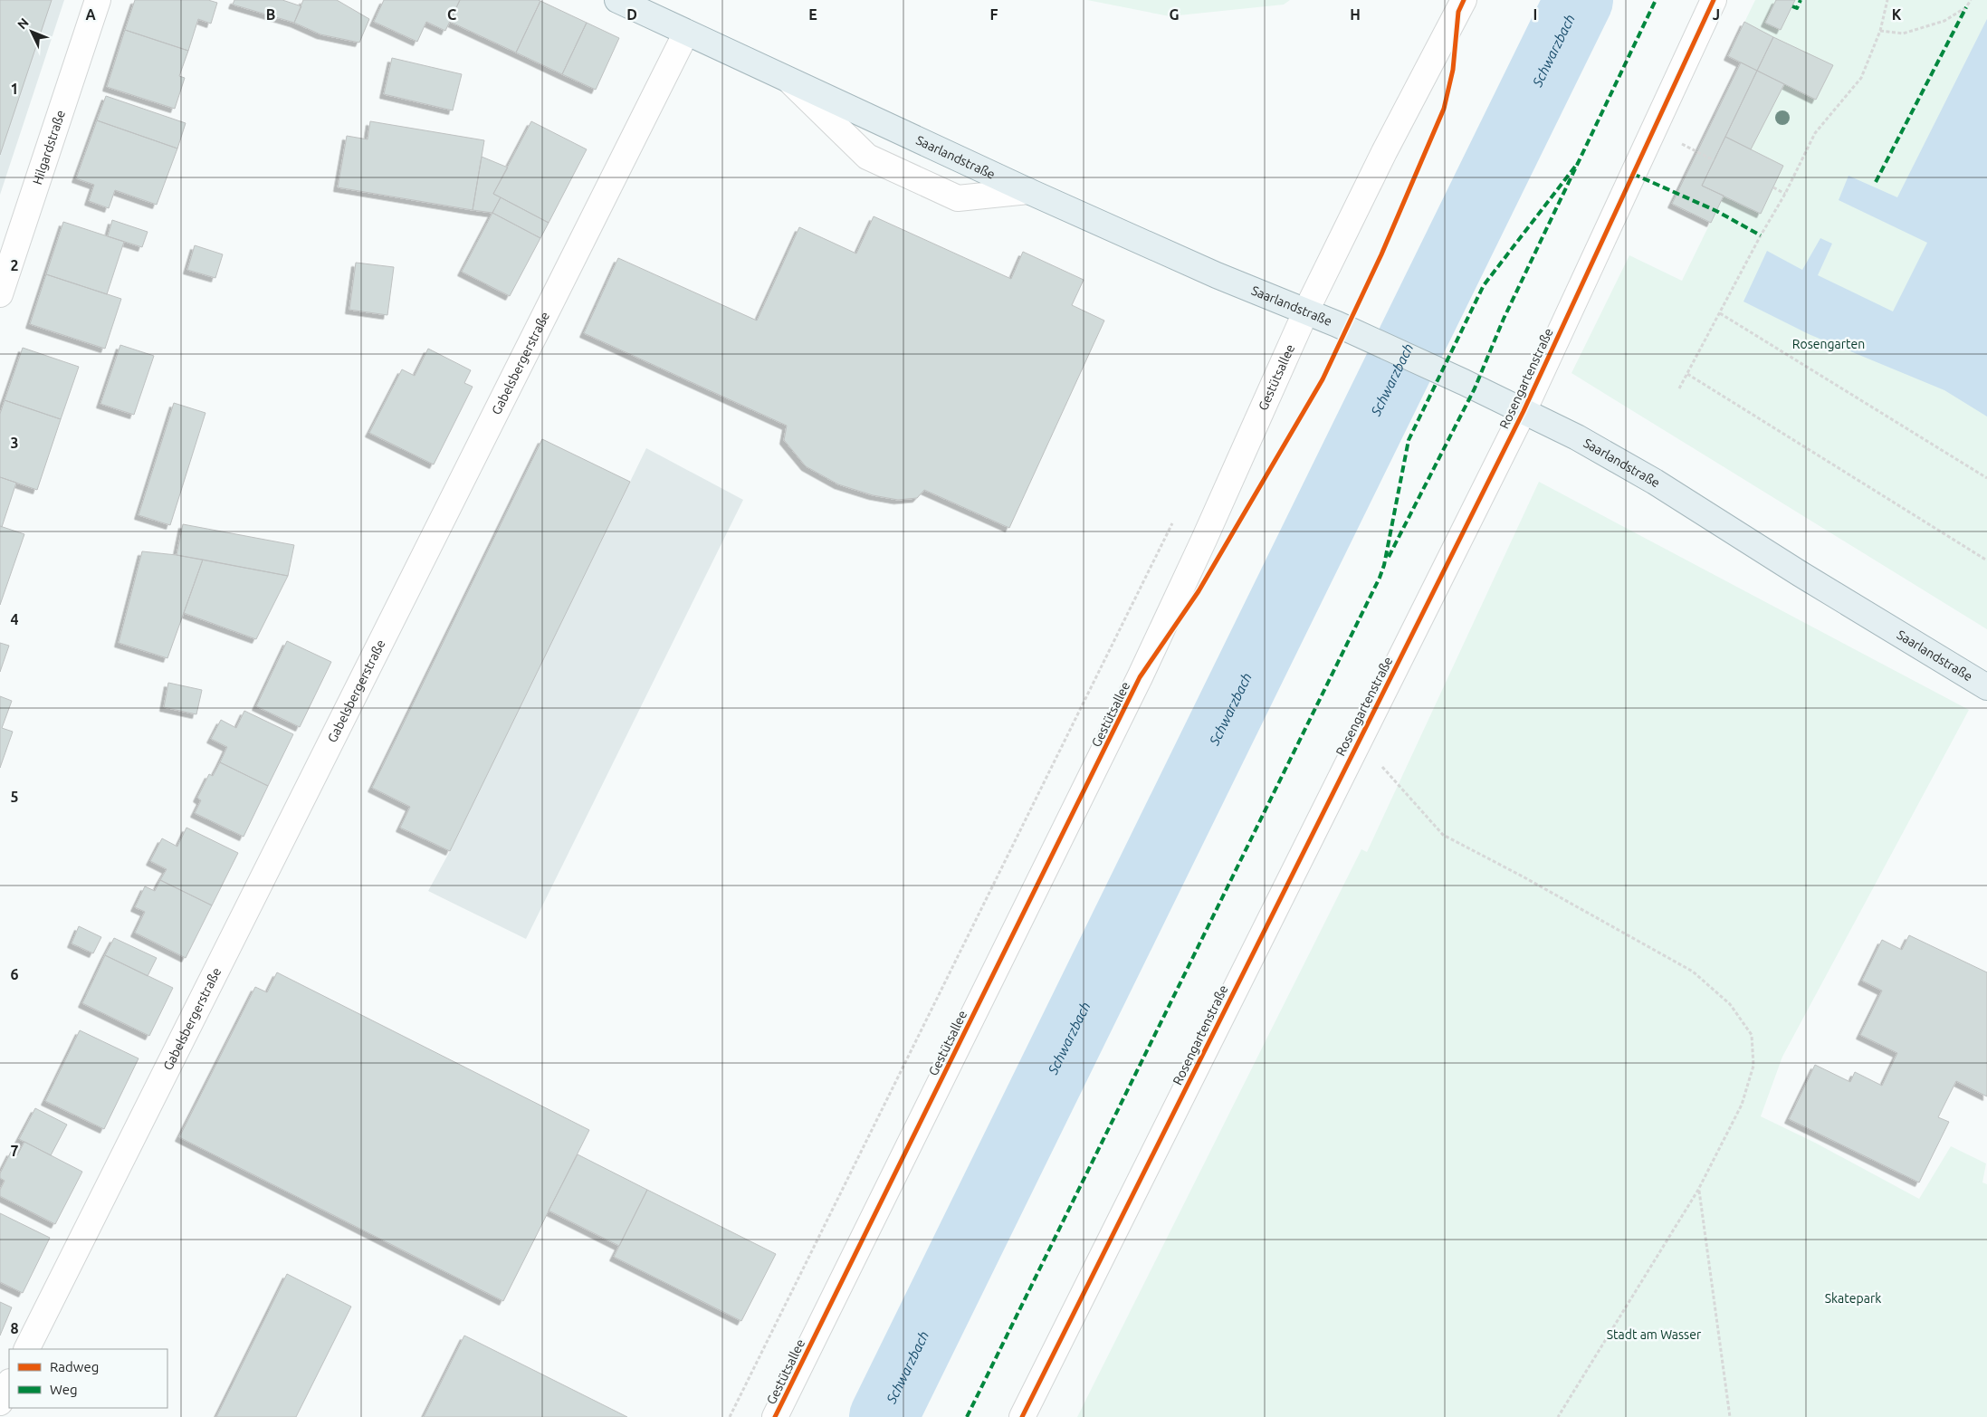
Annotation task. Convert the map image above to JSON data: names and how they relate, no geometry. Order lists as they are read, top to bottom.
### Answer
{
  "streets": {
    "main road": ["Saarlandstraße"],
    "street": [
      "Hilgardstraße",
      "Gabelsbergerstraße",
      "Gestütsallee",
      "Rosengartenstraße"
    ]
  },
  "crossings": [
    ["Saarlandstraße", "Gabelsbergerstraße"],
    ["Saarlandstraße", "Gestütsallee"],
    ["Saarlandstraße", "Rosengartenstraße"]
  ],
  "water": ["Schwarzbach"],
  "parks": ["Rosengarten", "Skatepark", "Stadt am Wasser"],
  "legend": ["Radweg", "Weg"],
  "north": "top left",
  "grid": {
    "columns": [
      "A",
      "B",
      "C",
      "D",
      "E",
      "F",
      "G",
      "H",
      "I",
      "J",
      "K"
    ],
    "rows": [
      "1",
      "2",
      "3",
      "4",
      "5",
      "6",
      "7",
      "8"
    ]
  }
}
